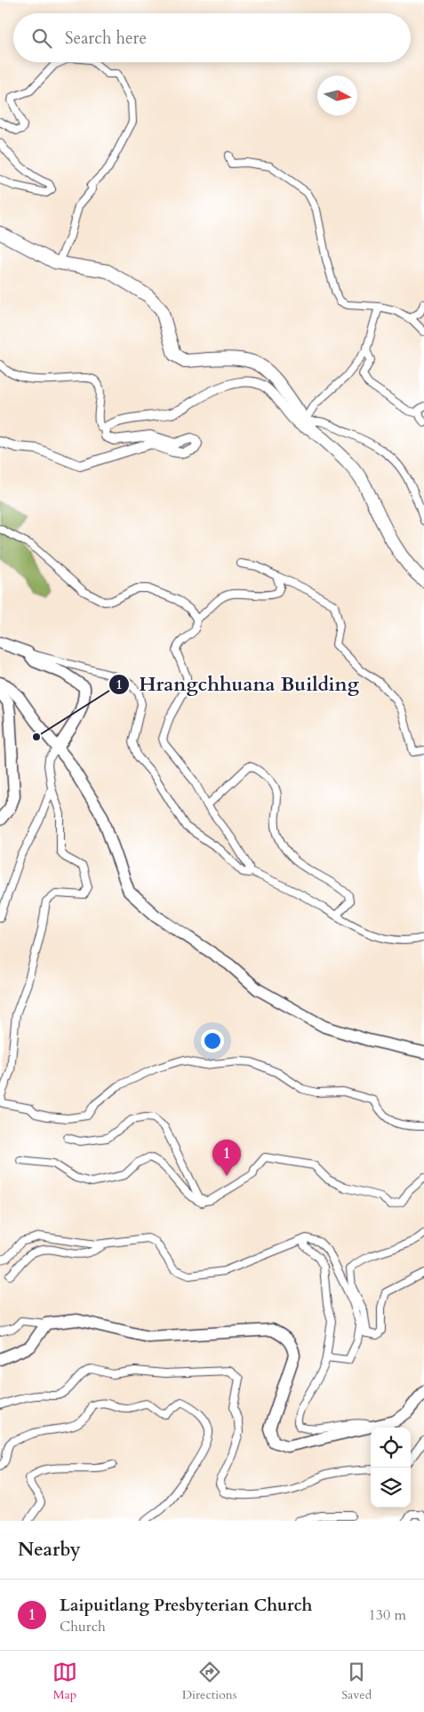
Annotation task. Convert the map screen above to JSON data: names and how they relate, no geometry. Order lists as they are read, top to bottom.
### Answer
{
  "places": ["Hrangchhuana Building"],
  "north": "right",
  "page": {
    "search": "Search here",
    "pins": "1",
    "heading": "Nearby",
    "list": [
      {
        "mark": "1",
        "name": "Laipuitlang Presbyterian Church",
        "note": "Church",
        "value": "130 m"
      }
    ],
    "nav": ["Map", "Directions", "Saved"]
  }
}
